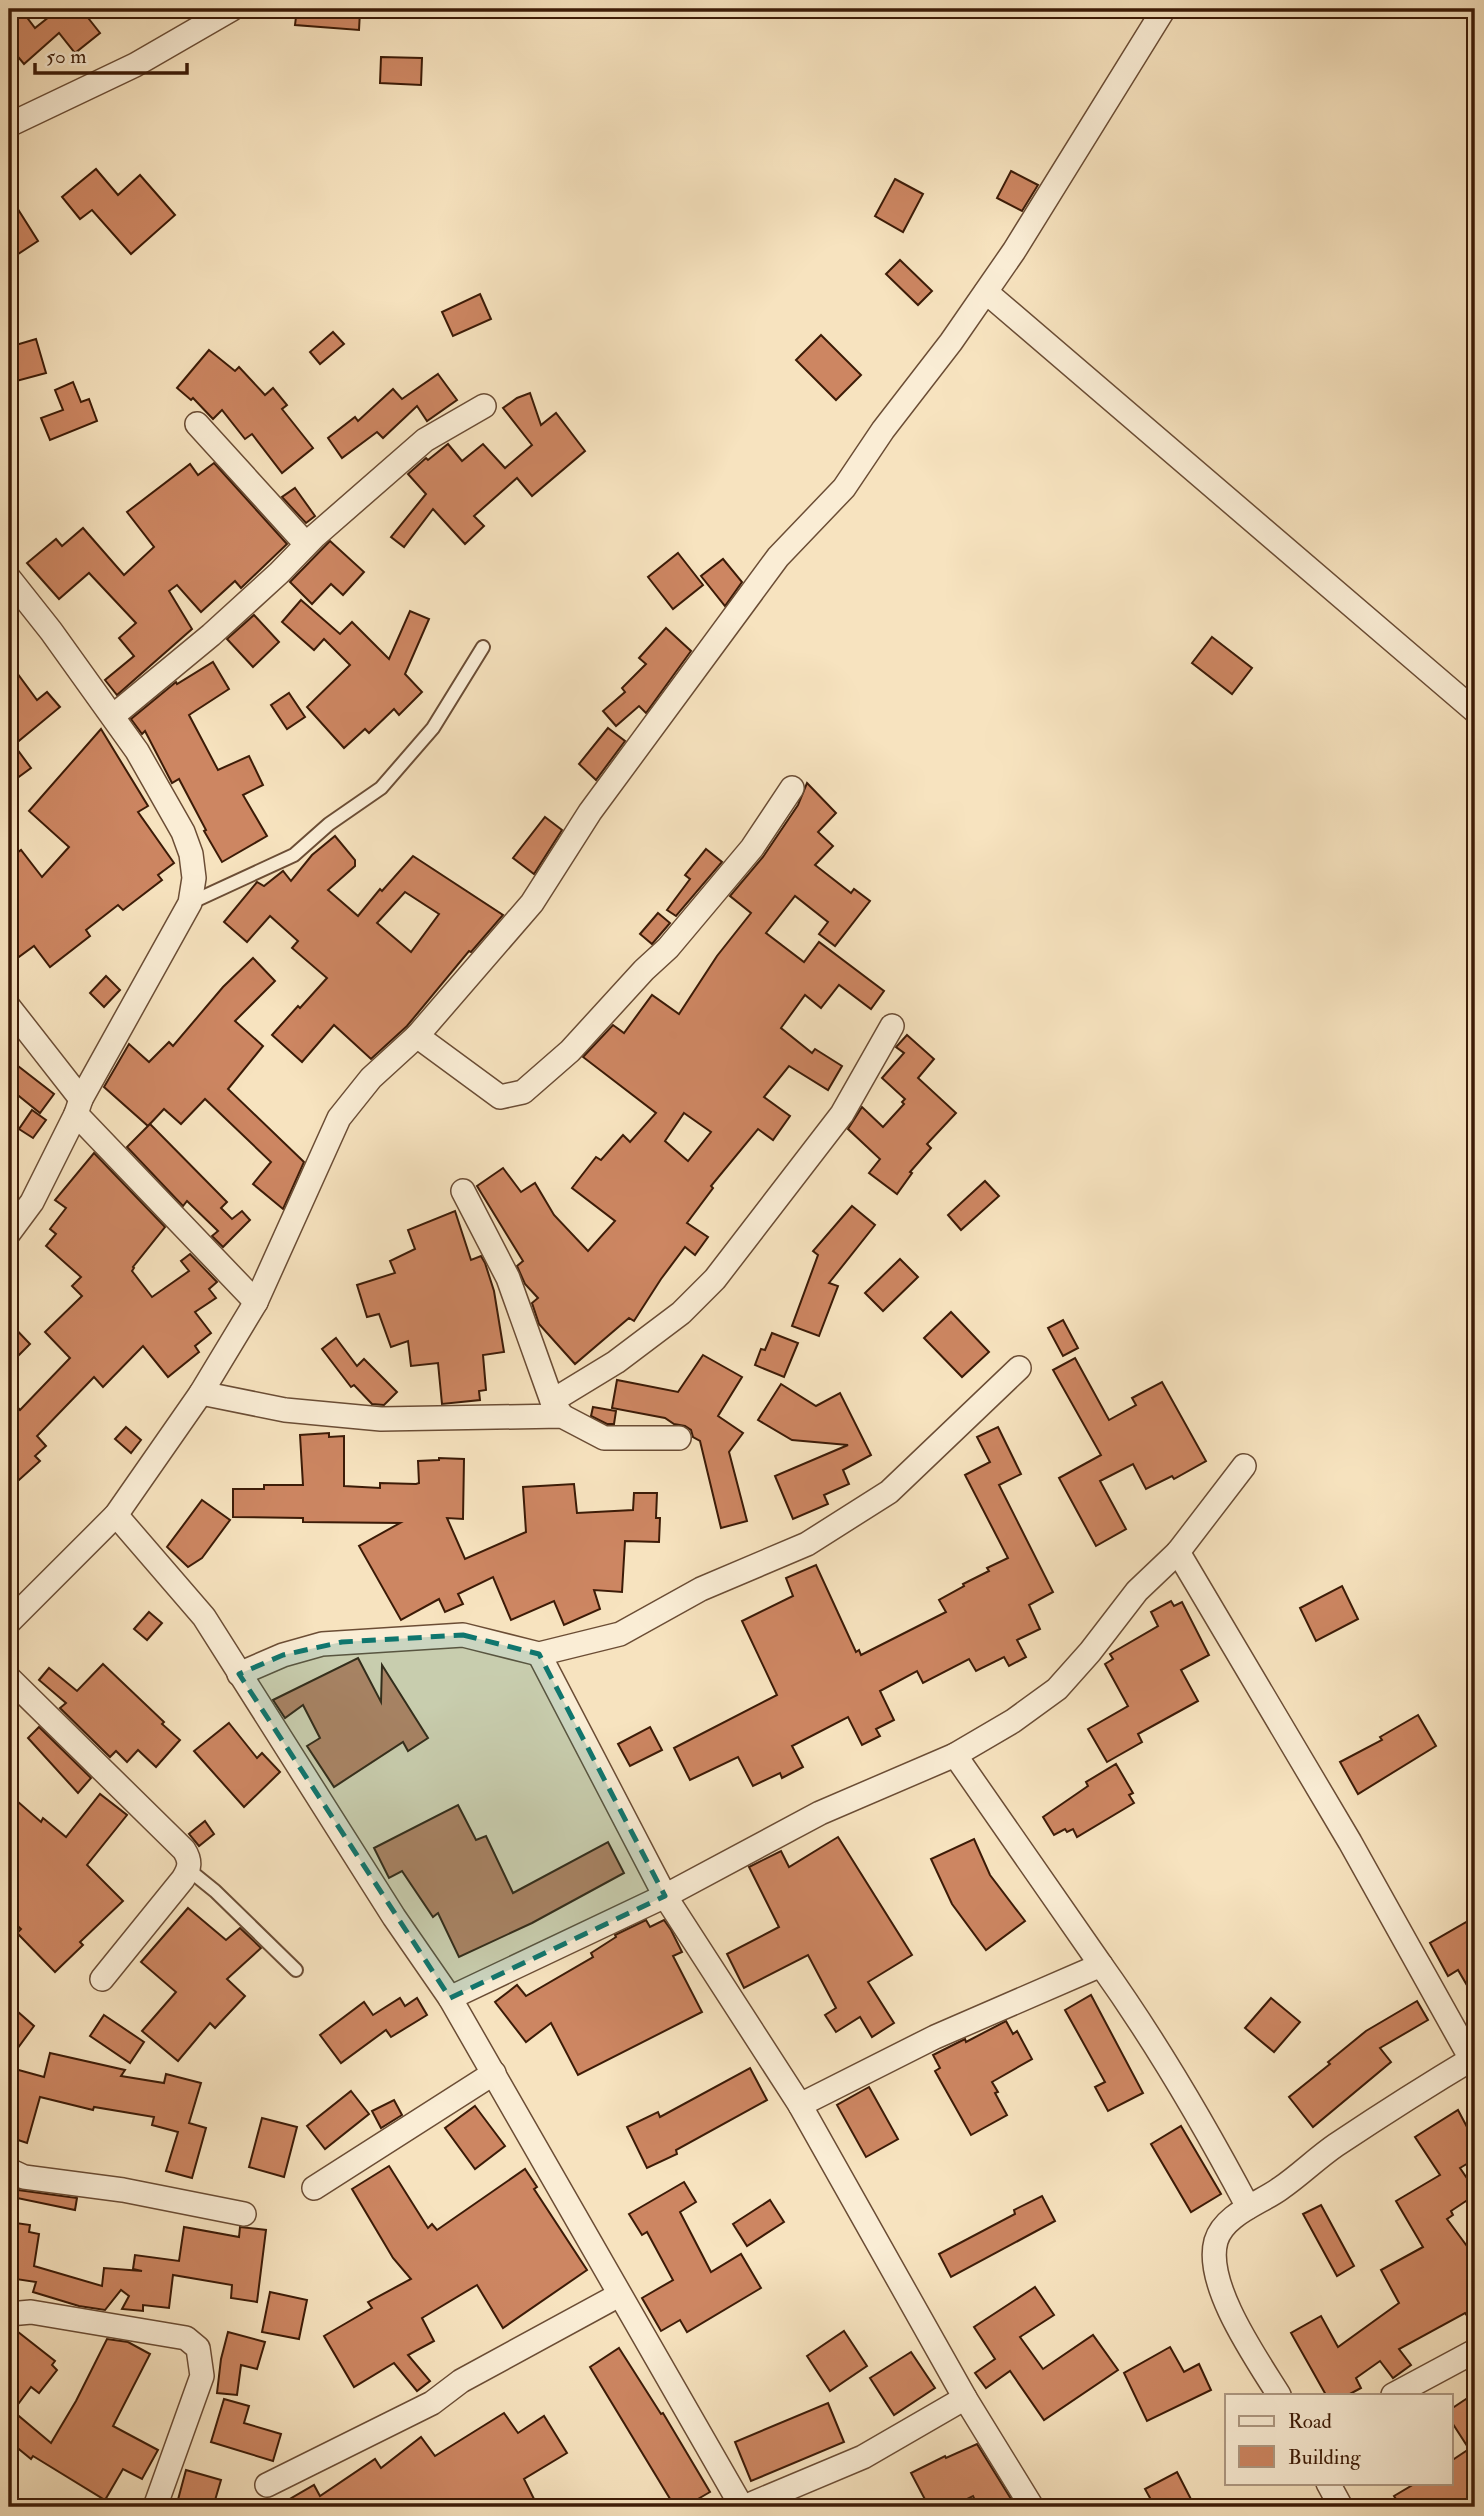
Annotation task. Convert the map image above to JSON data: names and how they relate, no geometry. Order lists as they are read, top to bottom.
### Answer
{
  "legend": ["Road", "Building"],
  "scale_bar": "50 m"
}
